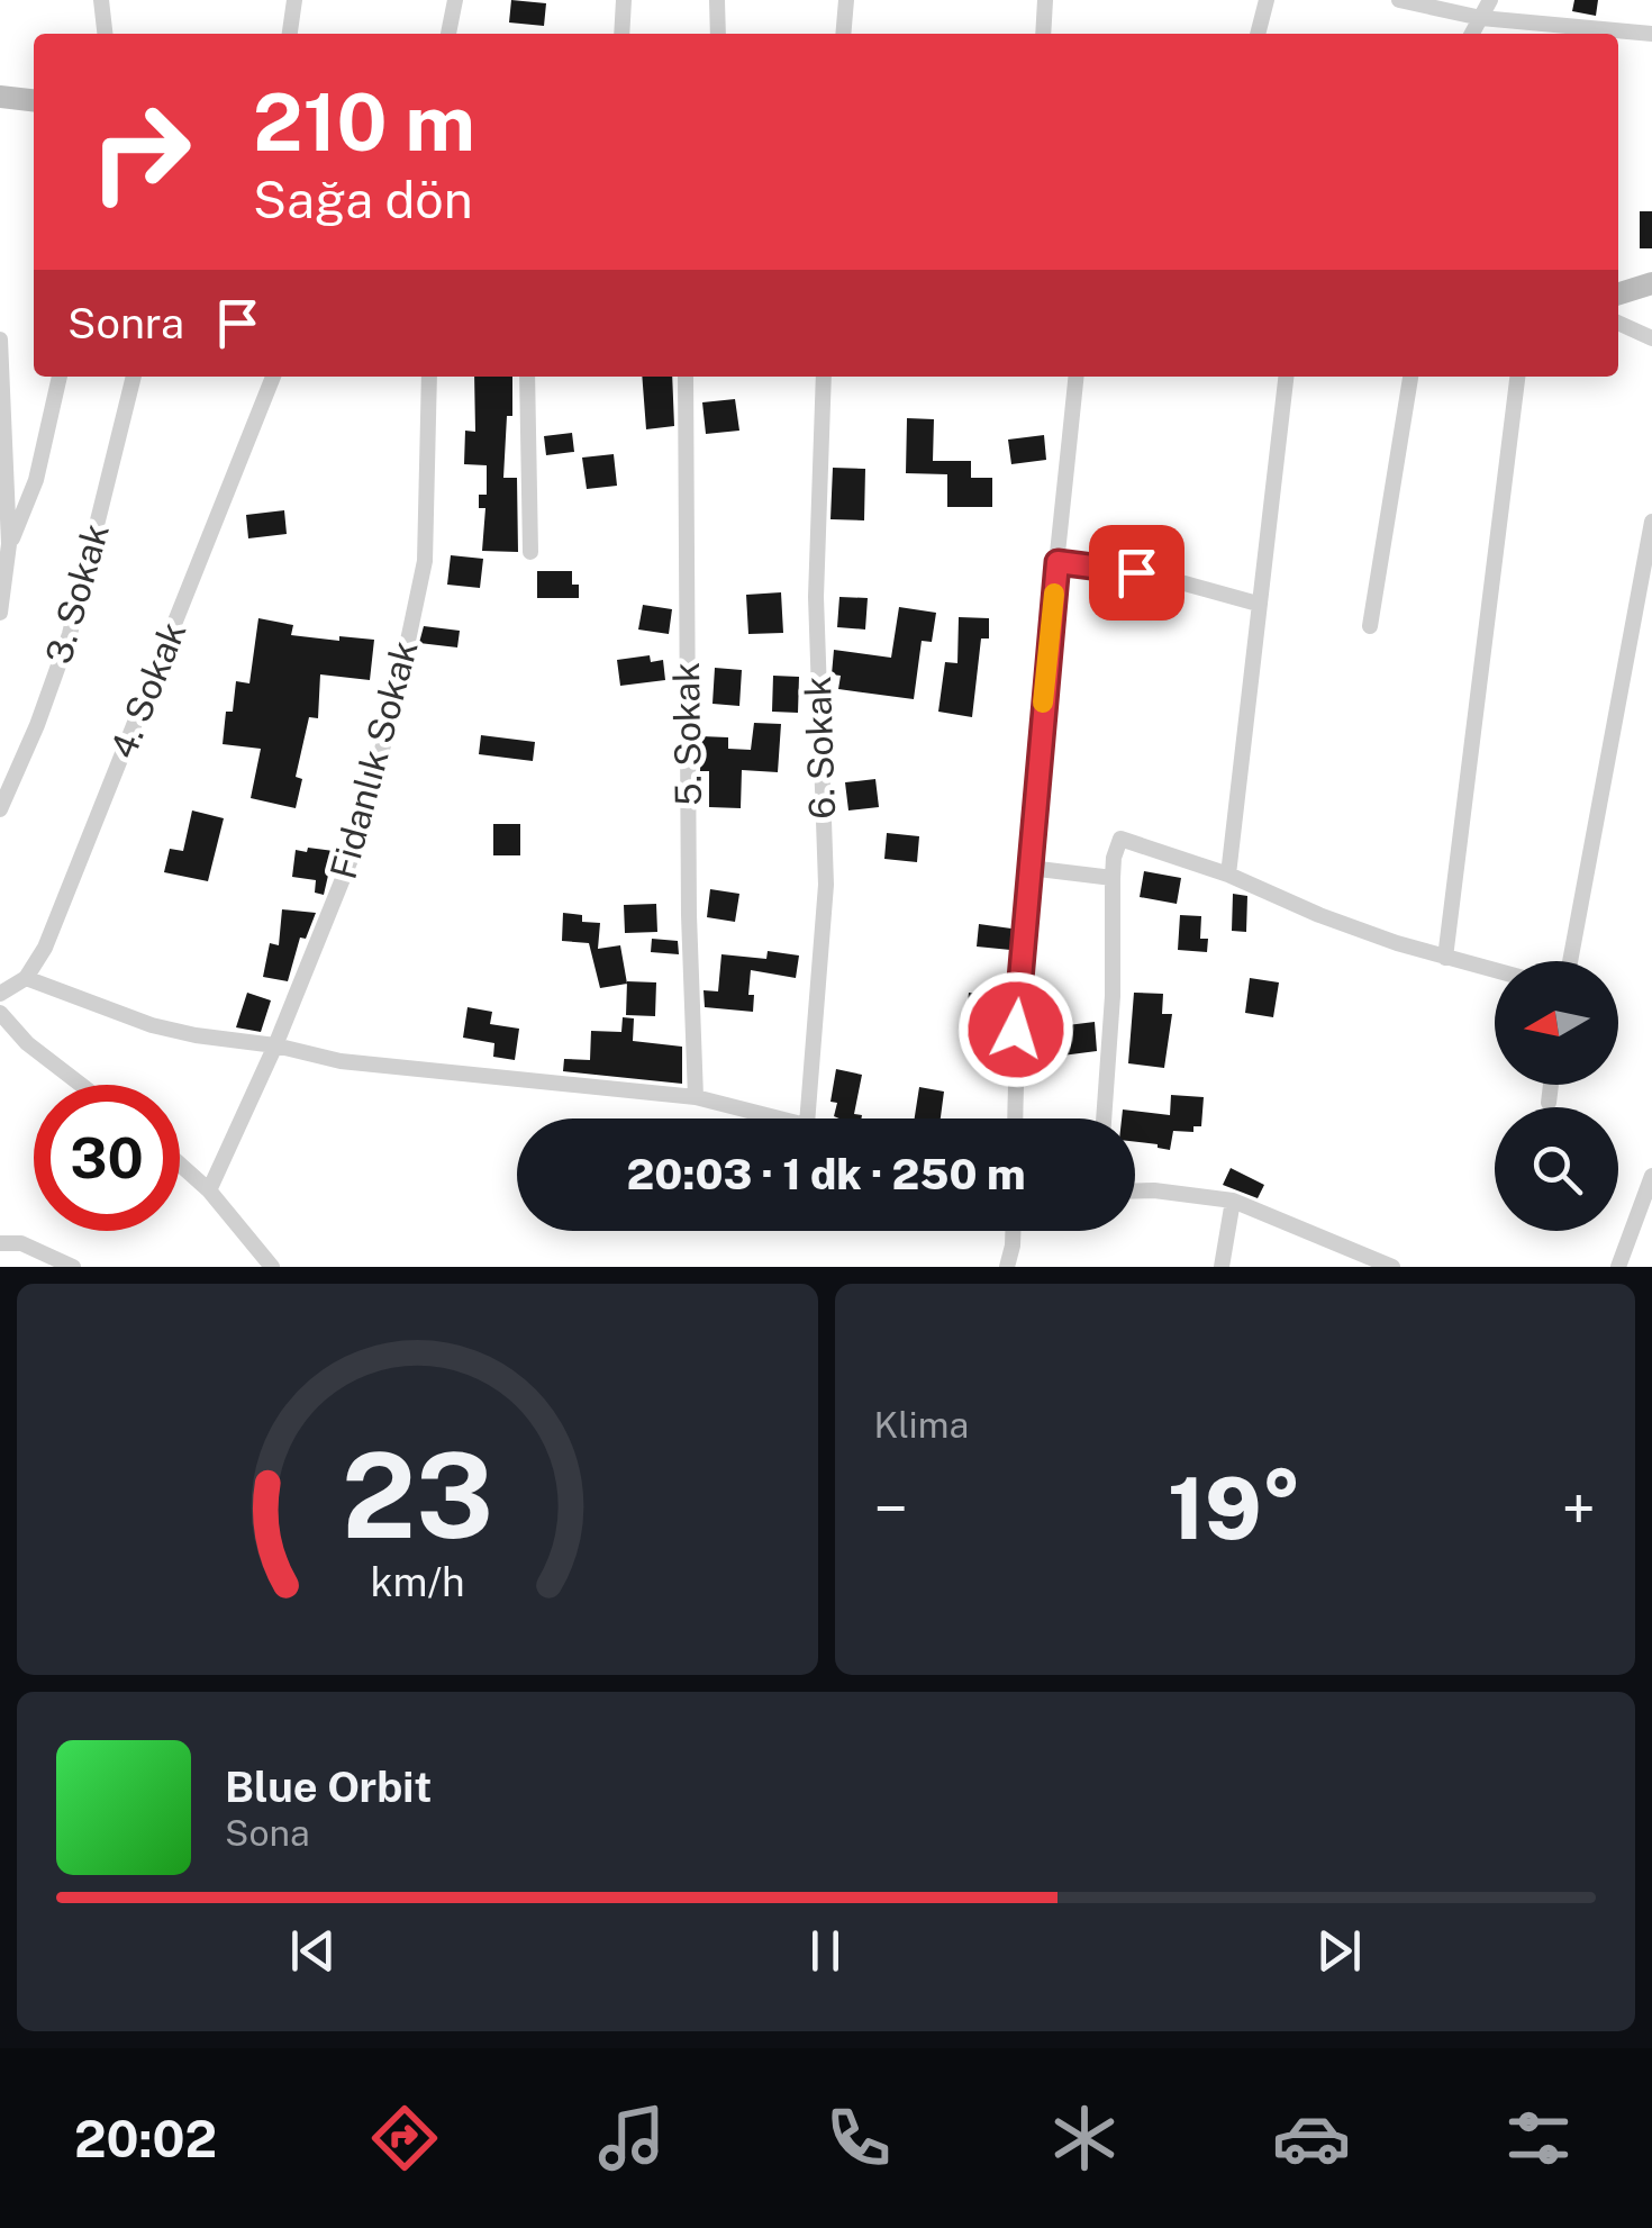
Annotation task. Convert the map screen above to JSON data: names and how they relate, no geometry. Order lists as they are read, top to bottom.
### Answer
{
  "streets": {
    "street": [
      "3. Sokak",
      "4. Sokak",
      "5. Sokak",
      "6. Sokak",
      "Fidanlık Sokak"
    ]
  },
  "north": "left",
  "page": {
    "turn": ["210 m", "Sağa dön"],
    "then": "Sonra",
    "limit": "30",
    "trip": "20:03 · 1 dk · 250 m",
    "tile": "Klima",
    "heat": ["−", "19°", "+"],
    "song": ["Blue Orbit", "Sona"],
    "tabs": "20:02",
    "gauge": ["23", "km/h"]
  }
}
